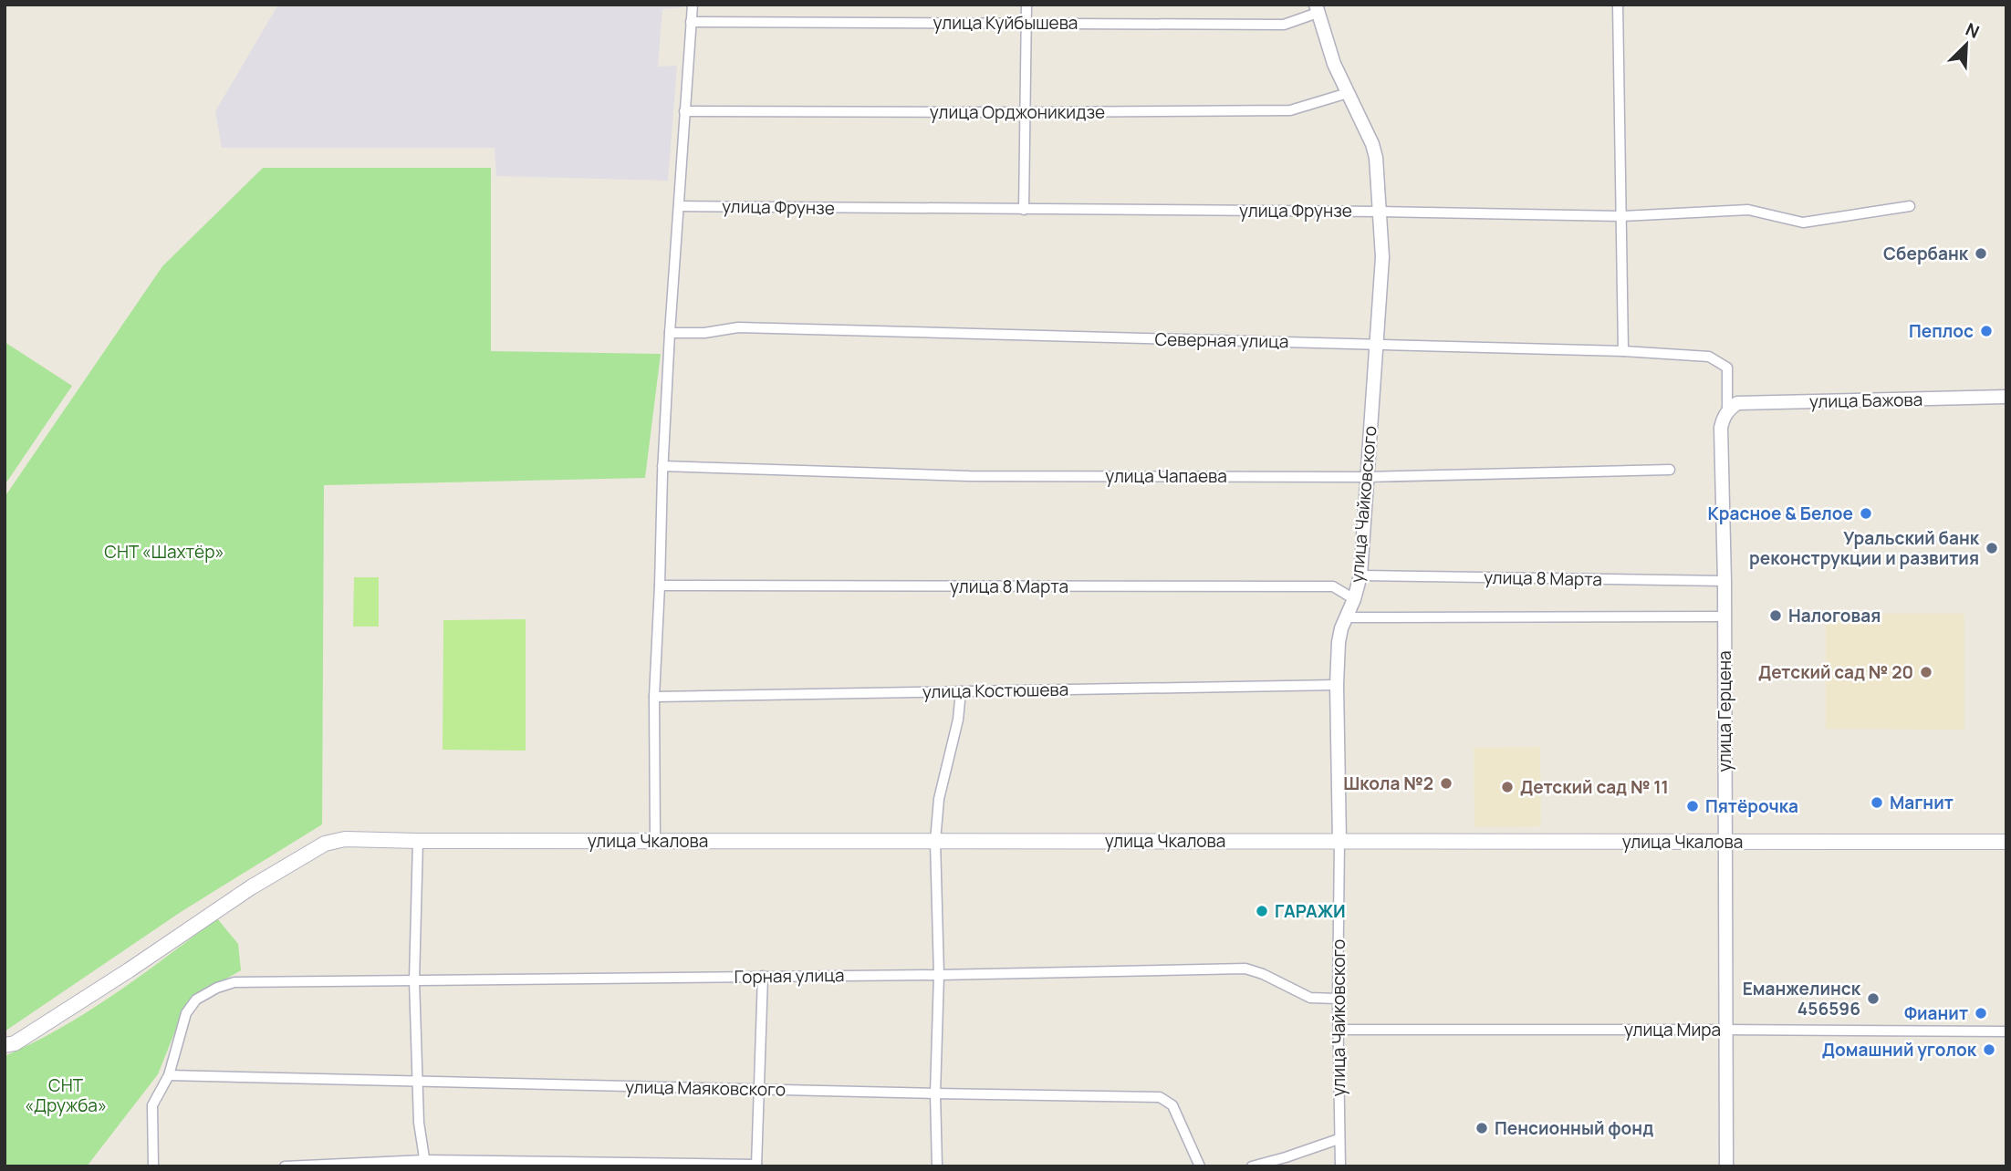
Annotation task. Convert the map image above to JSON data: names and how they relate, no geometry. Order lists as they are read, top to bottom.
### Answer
{
  "streets": {
    "main road": ["улица Чкалова"],
    "street": [
      "улица Куйбышева",
      "улица Орджоникидзе",
      "улица Фрунзе",
      "Северная улица",
      "улица Бажова",
      "улица Чапаева",
      "улица Чайковского",
      "улица 8 Марта",
      "улица Костюшева",
      "улица Герцена",
      "Горная улица",
      "улица Мира",
      "улица Маяковского"
    ]
  },
  "crossings": [
    ["улица Куйбышева", "улица Чайковского"],
    ["улица Орджоникидзе", "улица Чайковского"],
    ["улица Фрунзе", "улица Чайковского"],
    ["Северная улица", "улица Бажова"],
    ["Северная улица", "улица Чайковского"],
    ["Северная улица", "улица Герцена"],
    ["улица Бажова", "улица Герцена"],
    ["улица Чапаева", "улица Чайковского"],
    ["улица Чайковского", "улица 8 Марта"],
    ["улица Чайковского", "улица Костюшева"],
    ["улица Чайковского", "улица Чкалова"],
    ["улица Чайковского", "Горная улица"],
    ["улица Чайковского", "улица Мира"],
    ["улица 8 Марта", "улица Герцена"],
    ["улица Герцена", "улица Чкалова"],
    ["улица Герцена", "улица Мира"],
    ["Горная улица", "улица Маяковского"]
  ],
  "parks": ["СНТ «Шахтёр»", "СНТ «Дружба»"],
  "places": [
    "Сбербанк",
    "Пеплос",
    "Красное & Белое",
    "Уральский банк реконструкции и развития",
    "Налоговая",
    "Детский сад № 20",
    "Школа №2",
    "Детский сад № 11",
    "Магнит",
    "Пятёрочка",
    "ГАРАЖИ",
    "Еманжелинск 456596",
    "Фианит",
    "Домашний уголок",
    "Пенсионный фонд"
  ],
  "north": "top right"
}
